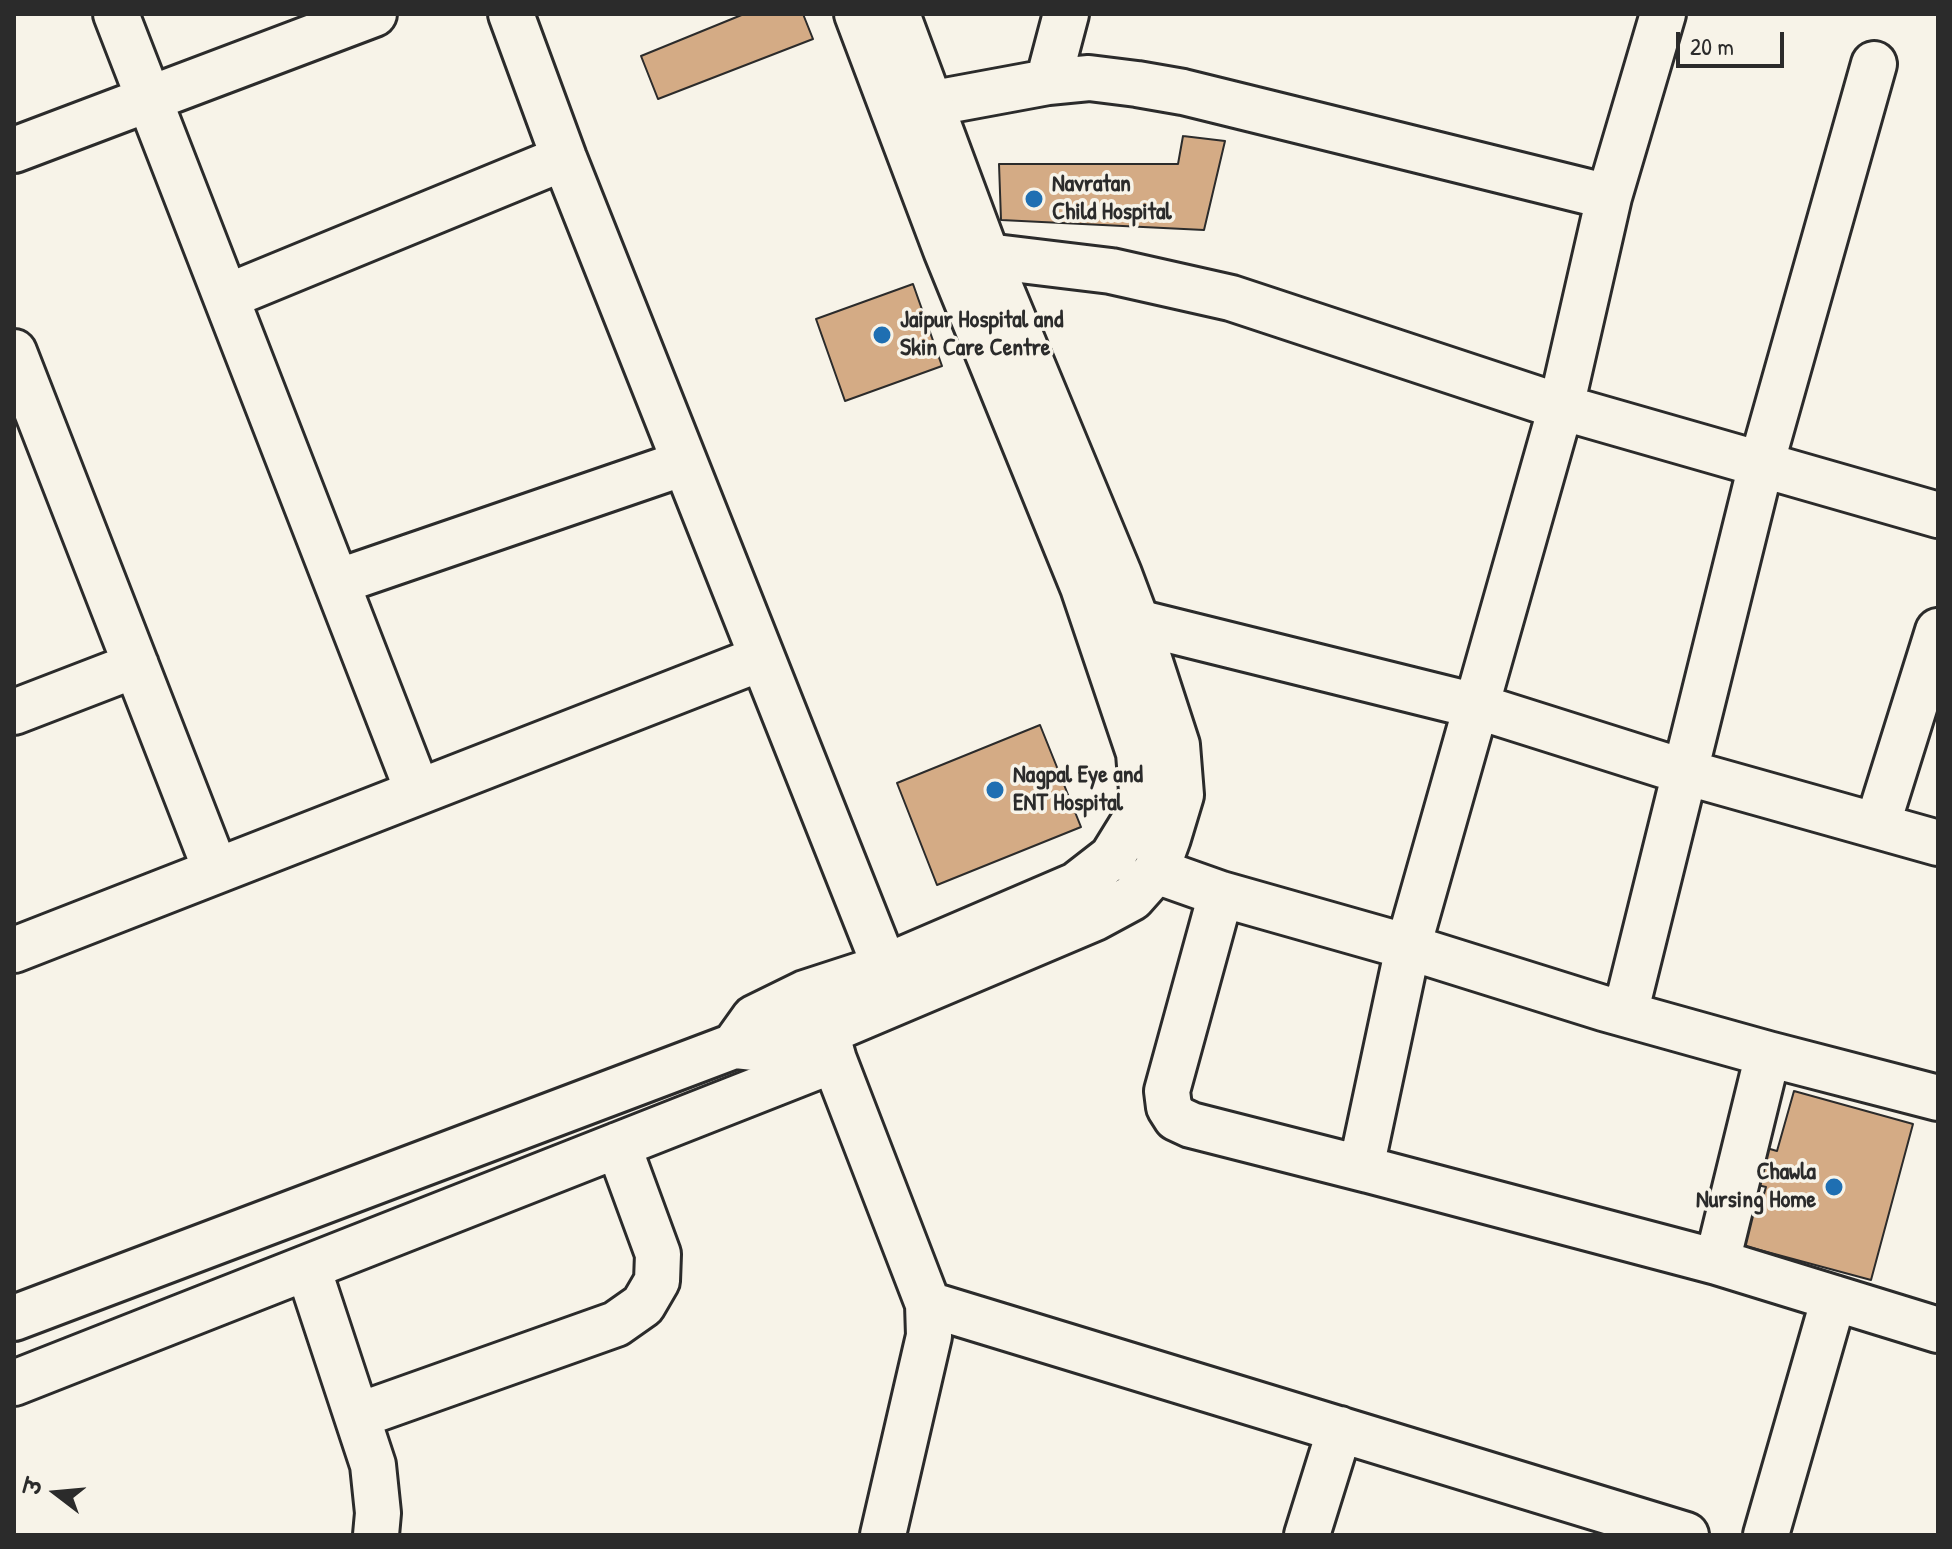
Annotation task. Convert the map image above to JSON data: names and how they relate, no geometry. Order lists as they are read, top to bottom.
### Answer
{
  "places": [
    "Navratan Child Hospital",
    "Jaipur Hospital and Skin Care Centre",
    "Nagpal Eye and ENT Hospital",
    "Chawla Nursing Home"
  ],
  "scale_bar": "20 m",
  "north": "left"
}
